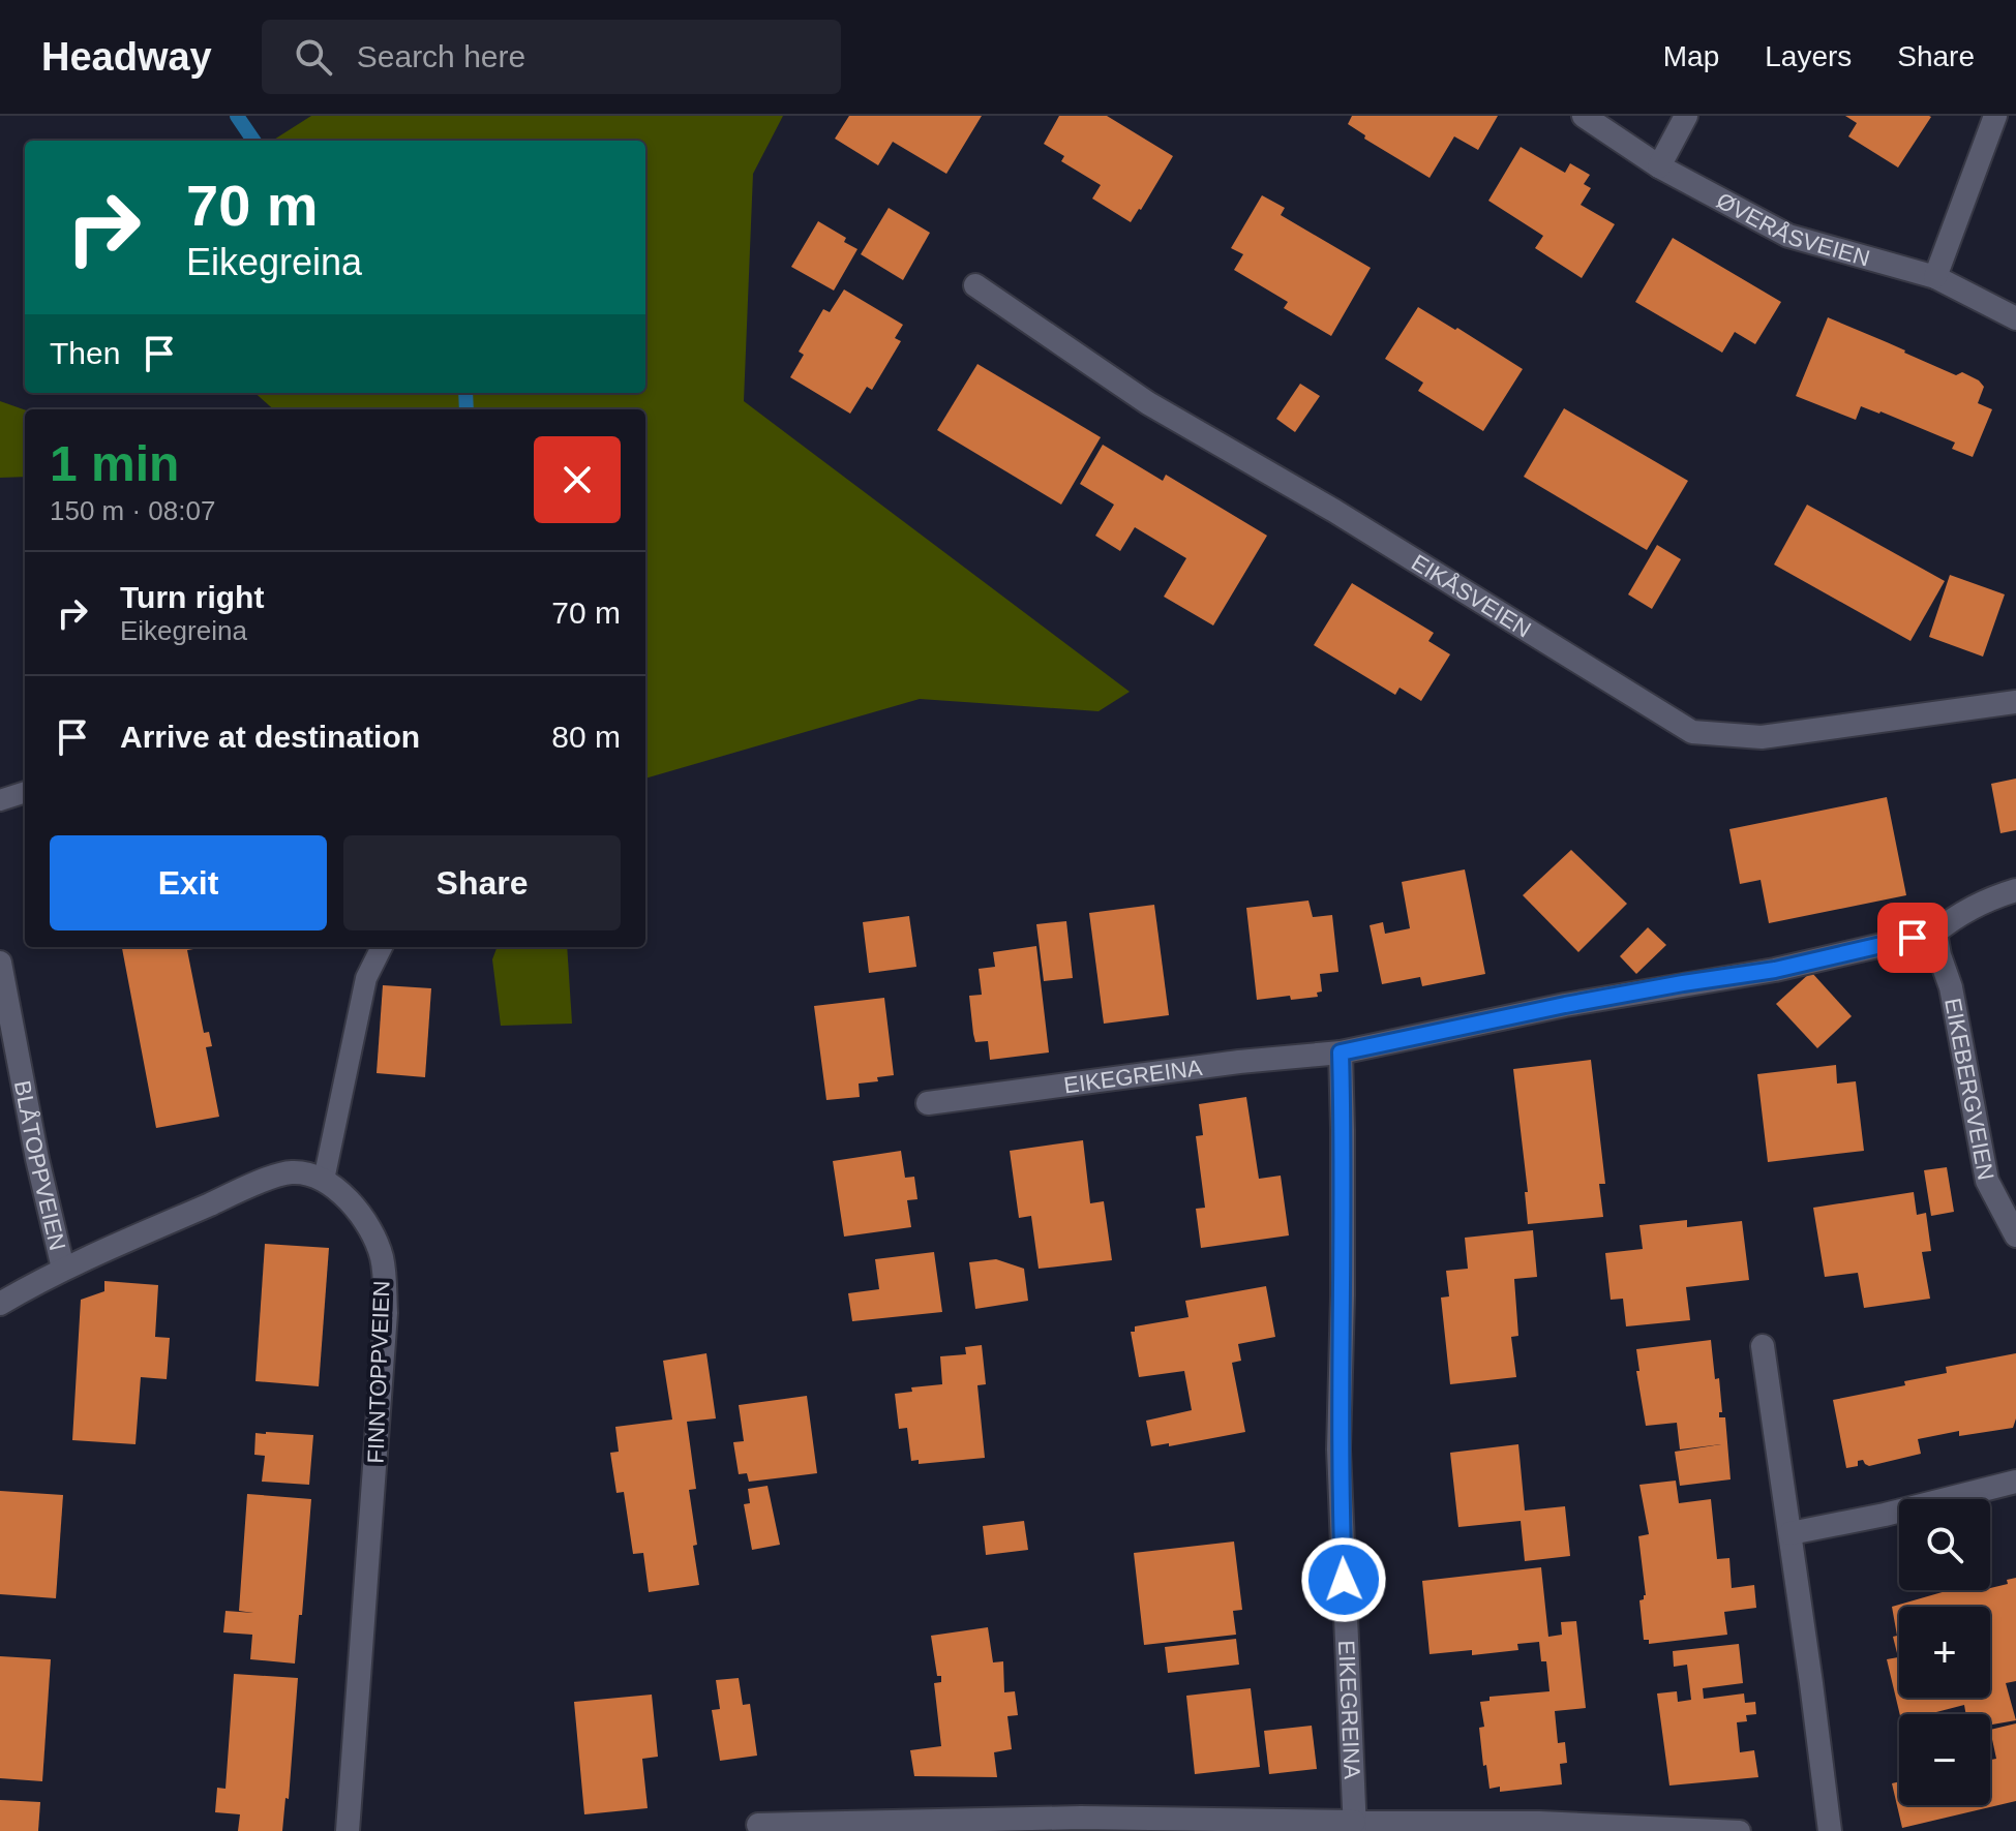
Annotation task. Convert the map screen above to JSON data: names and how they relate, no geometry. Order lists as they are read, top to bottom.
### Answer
{
  "streets": {
    "street": [
      "ØVERÅSVEIEN",
      "EIKÅSVEIEN",
      "EIKEGREINA",
      "EIKEBERGVEIEN",
      "BLÅTOPPVEIEN",
      "FINNTOPPVEIEN"
    ]
  },
  "crossings": [
    ["EIKEGREINA", "EIKEBERGVEIEN"],
    ["BLÅTOPPVEIEN", "FINNTOPPVEIEN"]
  ],
  "page": {
    "header": "Headway",
    "search": "Search here",
    "nav": ["Map", "Layers", "Share"],
    "turn": ["70 m", "Eikegreina"],
    "then": "Then",
    "heading": ["1 min", "150 m · 08:07"],
    "list": [
      {
        "name": "Turn right",
        "note": "Eikegreina",
        "value": "70 m"
      },
      {
        "name": "Arrive at destination",
        "value": "80 m"
      }
    ],
    "buttons": ["Exit", "Share"],
    "map_buttons": ["+", "−"]
  }
}
